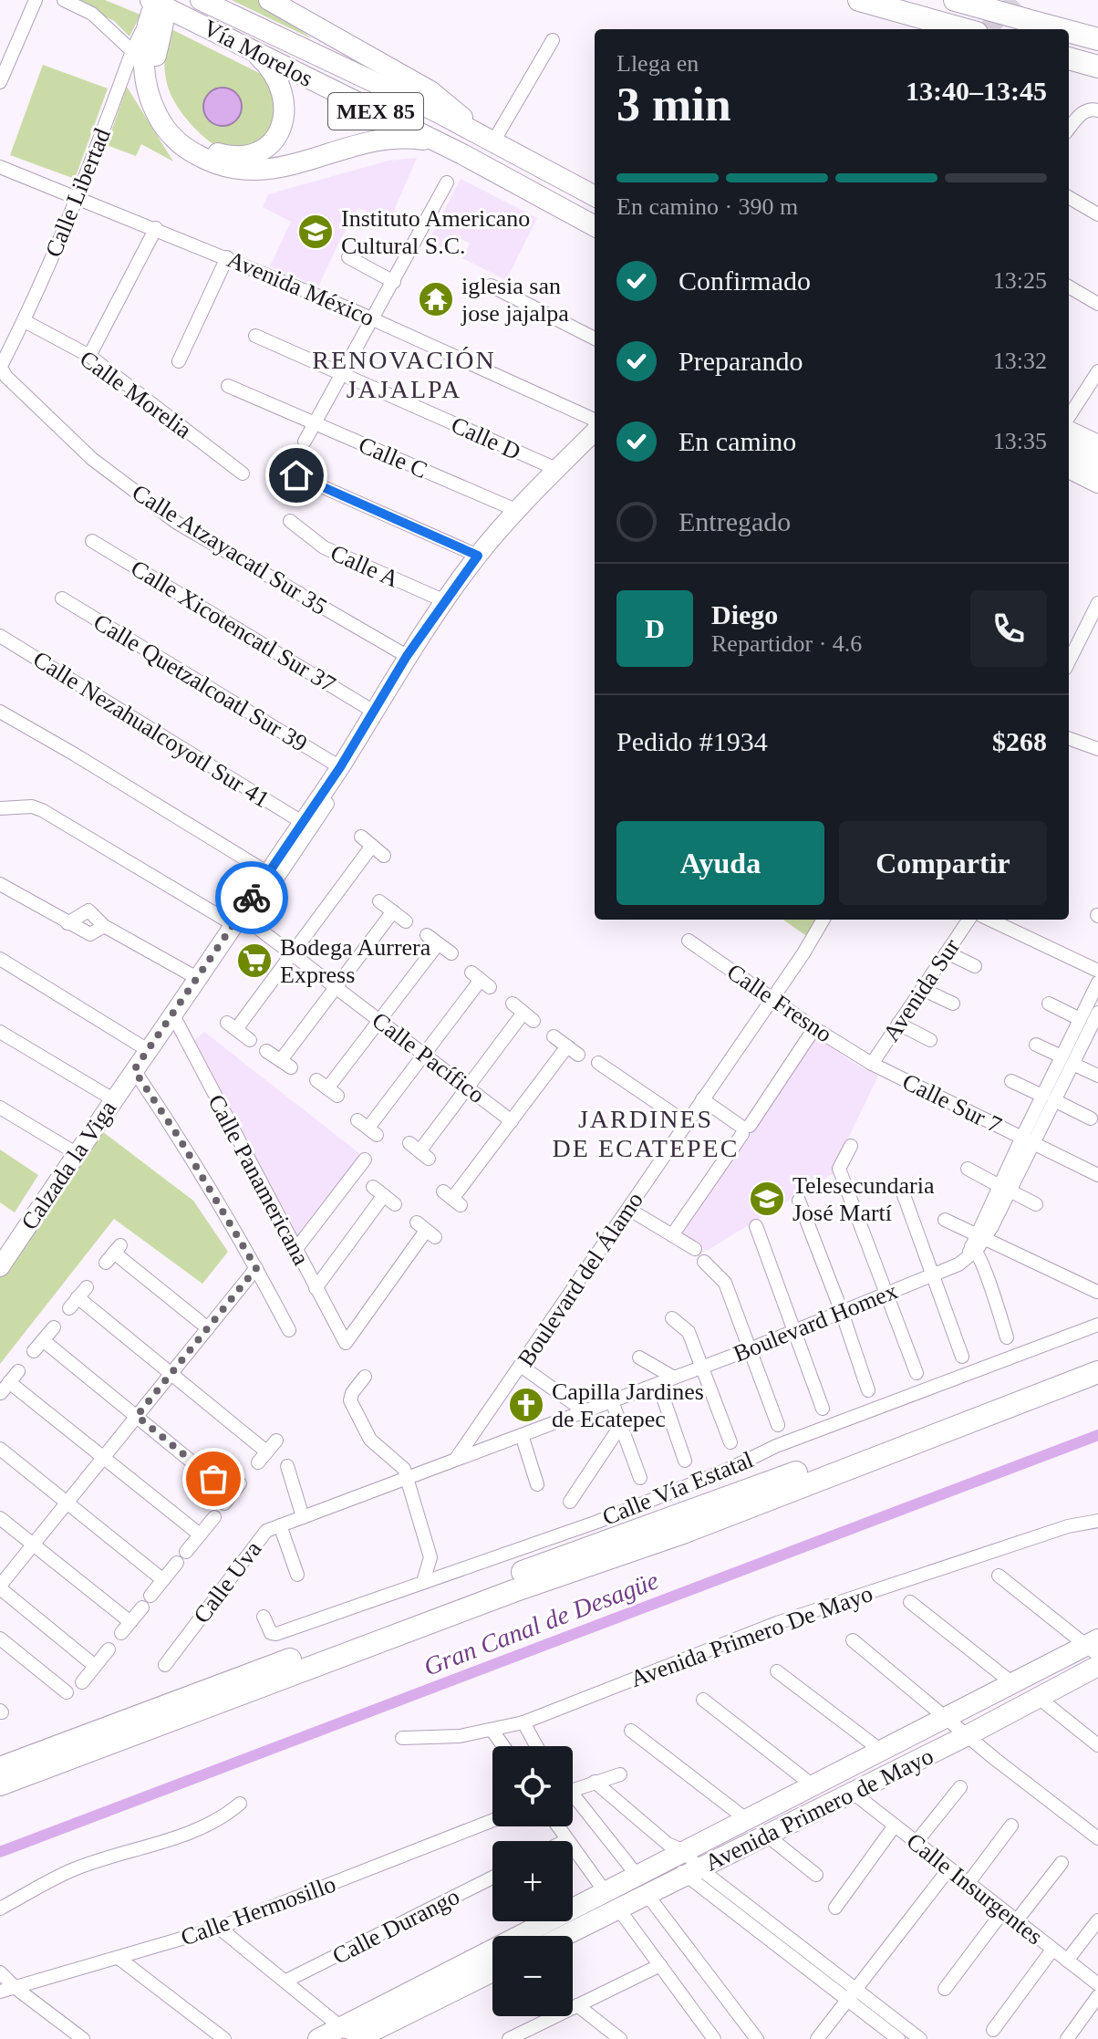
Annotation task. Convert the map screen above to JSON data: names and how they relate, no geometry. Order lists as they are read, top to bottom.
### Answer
{
  "streets": {
    "main road": [
      "Vía Morelos",
      "MEX 85",
      "Calzada la Viga",
      "Avenida Primero De Mayo",
      "Avenida Primero de Mayo"
    ],
    "street": [
      "Calle Libertad",
      "Avenida México",
      "Calle Morelia",
      "Calle D",
      "Calle C",
      "Calle Atzayacatl Sur 35",
      "Calle A",
      "Calle Xicotencatl Sur 37",
      "Calle Quetzalcoatl Sur 39",
      "Calle Nezahualcoyotl Sur 41",
      "Avenida Sur",
      "Calle Fresno",
      "Calle Pacífico",
      "Calle Sur 7",
      "Calle Panamericana",
      "Boulevard del Álamo",
      "Boulevard Homex",
      "Calle Vía Estatal",
      "Calle Uva",
      "Calle Insurgentes",
      "Calle Hermosillo",
      "Calle Durango"
    ]
  },
  "crossings": [
    ["Vía Morelos", "Calle Libertad"],
    ["Calle Libertad", "Avenida México"],
    ["Calle Libertad", "Calle Morelia"],
    ["Calle Libertad", "Calle Atzayacatl Sur 35"],
    ["Calle D", "Calzada la Viga"],
    ["Calle C", "Calzada la Viga"],
    ["Calle Atzayacatl Sur 35", "Calzada la Viga"],
    ["Calle A", "Calzada la Viga"],
    ["Calle Xicotencatl Sur 37", "Calzada la Viga"],
    ["Calle Quetzalcoatl Sur 39", "Calzada la Viga"],
    ["Calle Nezahualcoyotl Sur 41", "Calzada la Viga"],
    ["Avenida Sur", "Calle Fresno"],
    ["Avenida Sur", "Calle Sur 7"],
    ["Calle Fresno", "Calle Sur 7"],
    ["Calle Fresno", "Boulevard del Álamo"],
    ["Calle Pacífico", "Calzada la Viga"],
    ["Calzada la Viga", "Calle Panamericana"],
    ["Boulevard del Álamo", "Boulevard Homex"],
    ["Boulevard Homex", "Calle Uva"],
    ["Avenida Primero De Mayo", "Avenida Primero de Mayo"],
    ["Avenida Primero de Mayo", "Calle Insurgentes"]
  ],
  "districts": ["RENOVACIÓN JAJALPA", "JARDINES DE ECATEPEC"],
  "water": ["Gran Canal de Desagüe"],
  "places": {
    "school or university": ["Instituto Americano Cultural S.C.", "Telesecundaria José Martí"],
    "temple": ["iglesia san jose jajalpa"],
    "supermarket": ["Bodega Aurrera Express"],
    "church": ["Capilla Jardines de Ecatepec"]
  },
  "page": {
    "heading": ["3 min", "Llega en", "13:40–13:45"],
    "panel": [
      "Diego",
      "Repartidor · 4.6",
      "Pedido #1934",
      "$268"
    ],
    "bar": "En camino · 390 m",
    "list": [
      ["Confirmado", "13:25"],
      ["Preparando", "13:32"],
      ["En camino", "13:35"],
      "Entregado"
    ],
    "round": "D",
    "buttons": ["Ayuda", "Compartir"],
    "map_buttons": ["+", "−"]
  }
}
